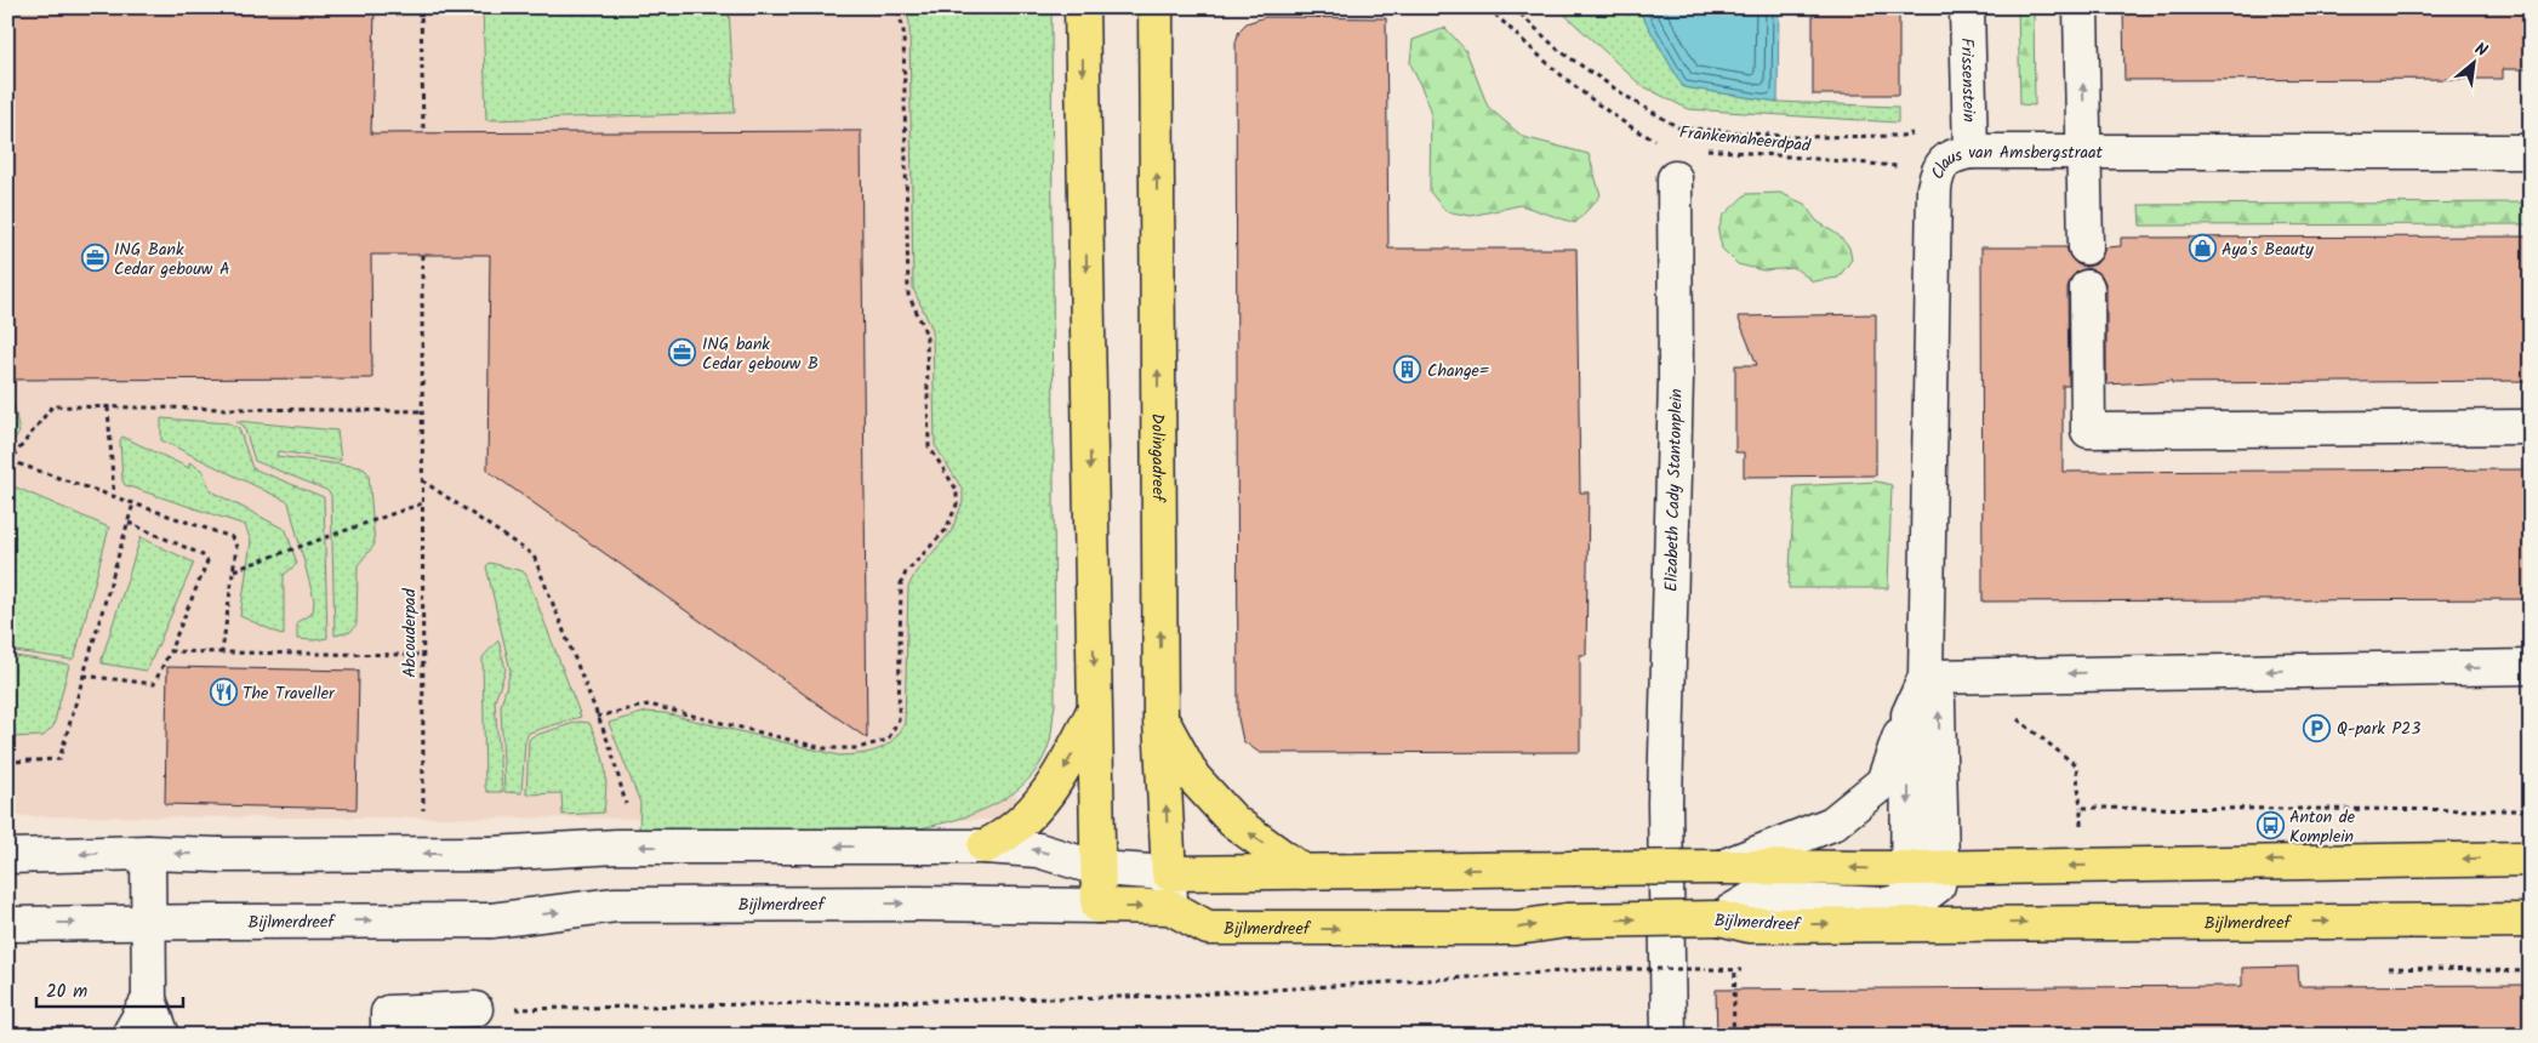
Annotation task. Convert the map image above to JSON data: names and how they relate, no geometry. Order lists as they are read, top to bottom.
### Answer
{
  "streets": {
    "main road": ["Dolingadreef", "Bijlmerdreef"],
    "street": ["Frissenstein", "Claus van Amsbergstraat", "Elizabeth Cady Stantonplein"],
    "path": ["Frankemaheerdpad", "Abcouderpad"]
  },
  "crossings": [
    ["Frissenstein", "Claus van Amsbergstraat"],
    ["Frankemaheerdpad", "Claus van Amsbergstraat"],
    ["Dolingadreef", "Bijlmerdreef"]
  ],
  "places": {
    "shop": ["Aya's Beauty"],
    "office": ["ING Bank Cedar gebouw A", "ING bank Cedar gebouw B"],
    "building": ["Change="],
    "restaurant": ["The Traveller"],
    "parking": ["Q-park P23"],
    "bus stop": ["Anton de Komplein"]
  },
  "scale_bar": "20 m",
  "north": "top right"
}
